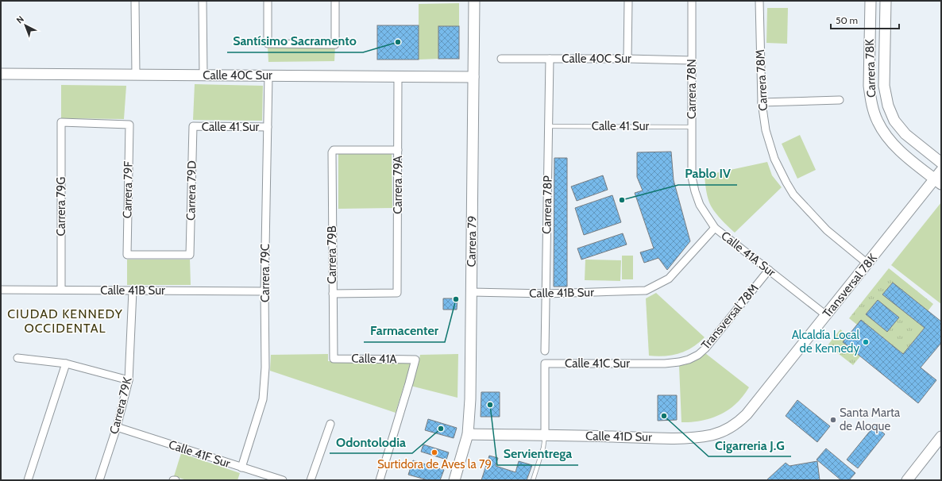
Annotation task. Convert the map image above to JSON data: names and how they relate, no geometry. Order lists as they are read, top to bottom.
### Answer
{
  "streets": {
    "street": [
      "Calle 40C Sur",
      "Carrera 78K",
      "Carrera 78M",
      "Carrera 78N",
      "Calle 41 Sur",
      "Carrera 79A",
      "Carrera 79F",
      "Carrera 79D",
      "Carrera 78P",
      "Carrera 79G",
      "Carrera 79",
      "Calle 41A Sur",
      "Carrera 79B",
      "Carrera 79C",
      "Transversal 78K",
      "Calle 41B Sur",
      "Transversal 78M",
      "Calle 41A",
      "Calle 41C Sur",
      "Carrera 79K",
      "Calle 41D Sur",
      "Calle 41F Sur"
    ]
  },
  "crossings": [
    ["Calle 40C Sur", "Carrera 78N"],
    ["Calle 40C Sur", "Carrera 79A"],
    ["Calle 40C Sur", "Carrera 78P"],
    ["Calle 40C Sur", "Carrera 79"],
    ["Calle 40C Sur", "Carrera 79C"],
    ["Carrera 78K", "Transversal 78K"],
    ["Carrera 78M", "Transversal 78K"],
    ["Carrera 78N", "Calle 41 Sur"],
    ["Carrera 78N", "Calle 41A Sur"],
    ["Calle 41 Sur", "Carrera 79D"],
    ["Calle 41 Sur", "Carrera 78P"],
    ["Calle 41 Sur", "Carrera 79C"],
    ["Carrera 79A", "Carrera 79B"],
    ["Carrera 79F", "Carrera 79D"],
    ["Carrera 79F", "Carrera 79G"],
    ["Carrera 78P", "Calle 41B Sur"],
    ["Carrera 79G", "Calle 41B Sur"],
    ["Carrera 79", "Calle 41B Sur"],
    ["Carrera 79", "Calle 41D Sur"],
    ["Calle 41A Sur", "Transversal 78K"],
    ["Calle 41A Sur", "Calle 41B Sur"],
    ["Calle 41A Sur", "Transversal 78M"],
    ["Carrera 79B", "Calle 41A"],
    ["Carrera 79C", "Calle 41B Sur"],
    ["Carrera 79C", "Calle 41F Sur"],
    ["Transversal 78K", "Calle 41D Sur"],
    ["Calle 41B Sur", "Carrera 79K"],
    ["Transversal 78M", "Calle 41C Sur"],
    ["Calle 41C Sur", "Calle 41D Sur"],
    ["Carrera 79K", "Calle 41F Sur"]
  ],
  "districts": ["CIUDAD KENNEDY OCCIDENTAL"],
  "places": [
    "Santísimo Sacramento",
    "Pablo IV",
    "Farmacenter",
    "Alcaldía Local de Kennedy",
    "Servientrega",
    "Cigarreria J.G",
    "Santa Marta de Aloque",
    "Odontolodia",
    "Surtidora de Aves la 79"
  ],
  "scale_bar": "50 m",
  "north": "top left"
}
